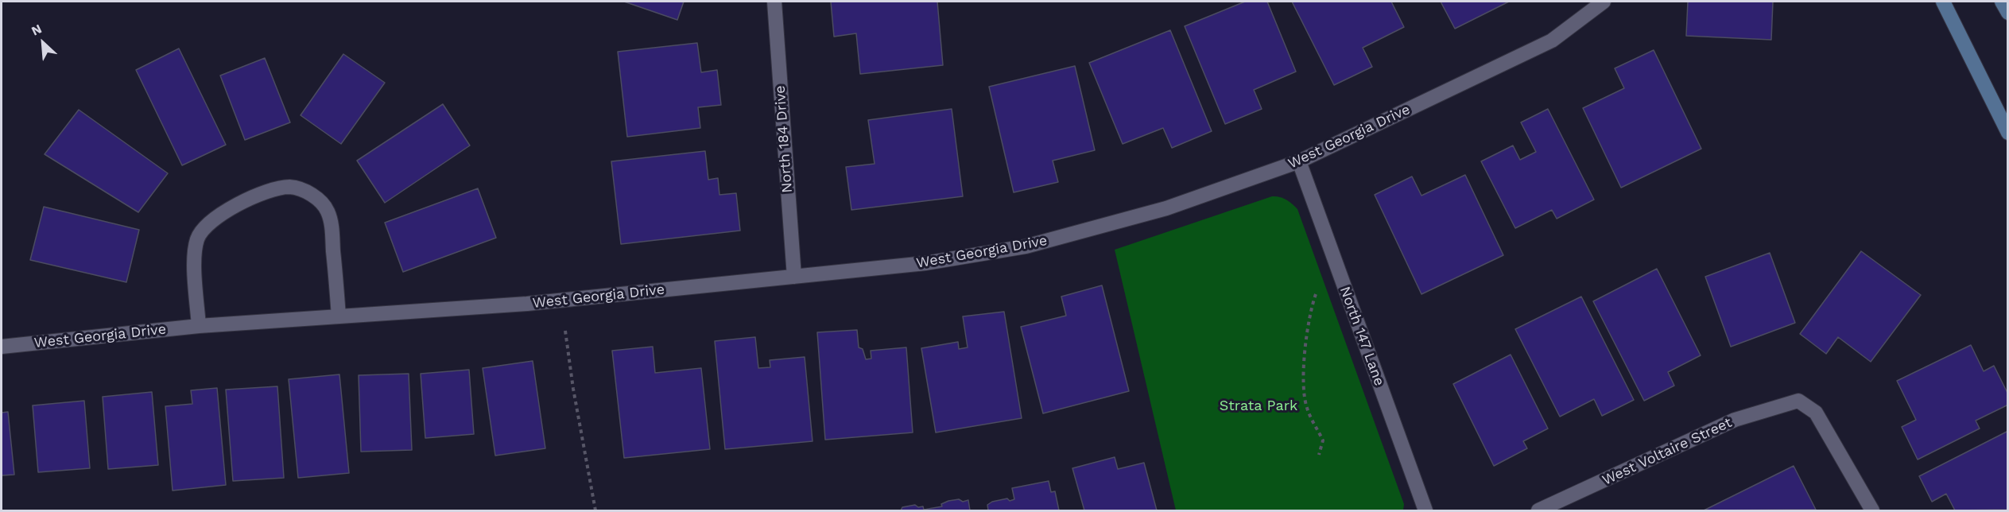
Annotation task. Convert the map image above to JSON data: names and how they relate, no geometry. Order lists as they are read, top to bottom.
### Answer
{
  "streets": {
    "street": [
      "West Georgia Drive",
      "North 184 Drive",
      "North 147 Lane",
      "West Voltaire Street"
    ]
  },
  "crossings": [
    ["West Georgia Drive", "North 184 Drive"],
    ["West Georgia Drive", "North 147 Lane"]
  ],
  "parks": ["Strata Park"],
  "north": "top left"
}
